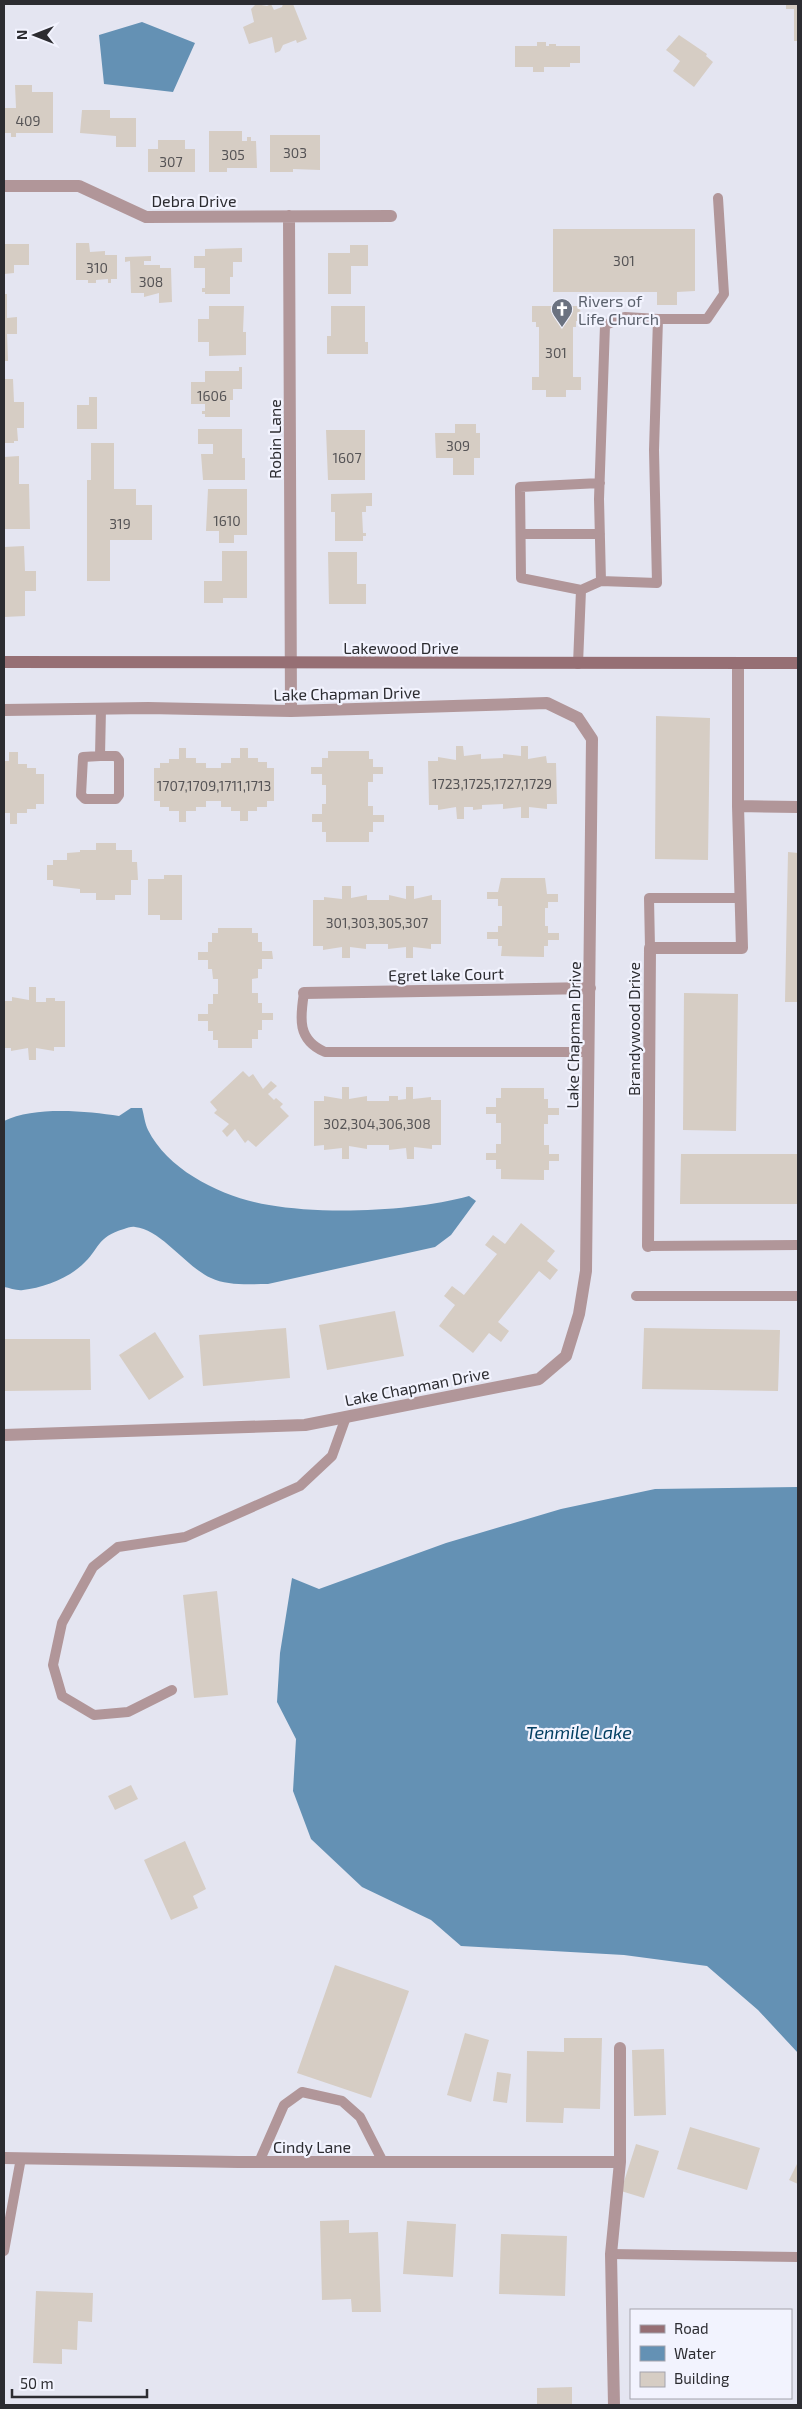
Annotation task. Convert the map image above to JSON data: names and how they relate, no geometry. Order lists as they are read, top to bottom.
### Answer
{
  "streets": {
    "street": [
      "Debra Drive",
      "Robin Lane",
      "Lakewood Drive",
      "Lake Chapman Drive",
      "Egret lake Court",
      "Brandywood Drive",
      "Cindy Lane"
    ]
  },
  "crossings": [
    ["Debra Drive", "Robin Lane"],
    ["Robin Lane", "Lakewood Drive"],
    ["Robin Lane", "Lake Chapman Drive"],
    ["Lakewood Drive", "Brandywood Drive"],
    ["Lake Chapman Drive", "Egret lake Court"]
  ],
  "water": ["Tenmile Lake"],
  "places": {
    "church": ["Rivers of Life Church"]
  },
  "house_numbers": [
    "409",
    "303",
    "305",
    "307",
    "301",
    "310",
    "308",
    "301",
    "1606",
    "309",
    "1607",
    "1610",
    "319",
    "1723,1725,1727,1729",
    "1707,1709,1711,1713",
    "301,303,305,307",
    "302,304,306,308"
  ],
  "legend": ["Road", "Water", "Building"],
  "scale_bar": "50 m",
  "north": "left"
}
